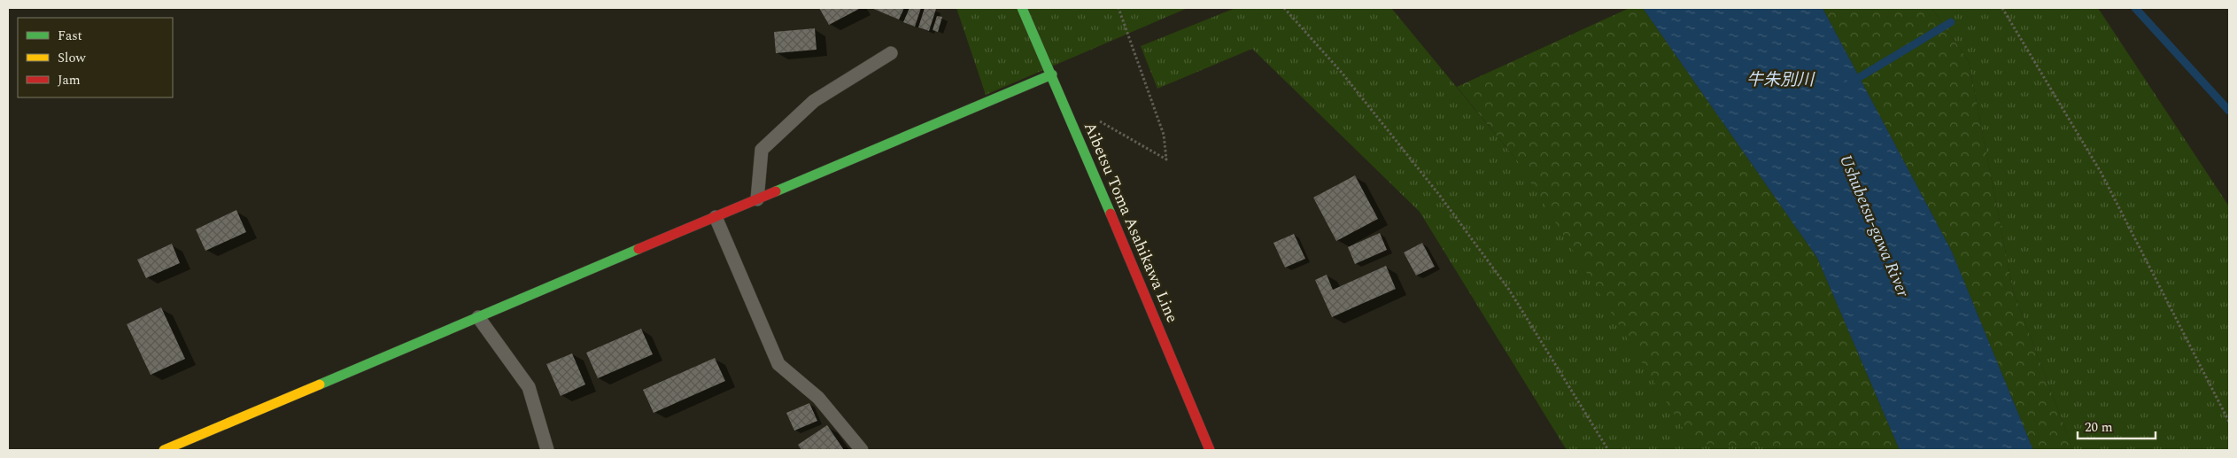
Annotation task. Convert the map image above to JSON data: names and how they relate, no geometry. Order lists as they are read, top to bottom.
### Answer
{
  "streets": {
    "street": ["Aibetsu Toma Asahikawa Line"]
  },
  "water": ["牛朱別川", "Ushubetsu-gawa River"],
  "legend": ["Fast", "Slow", "Jam"],
  "scale_bar": "20 m"
}
